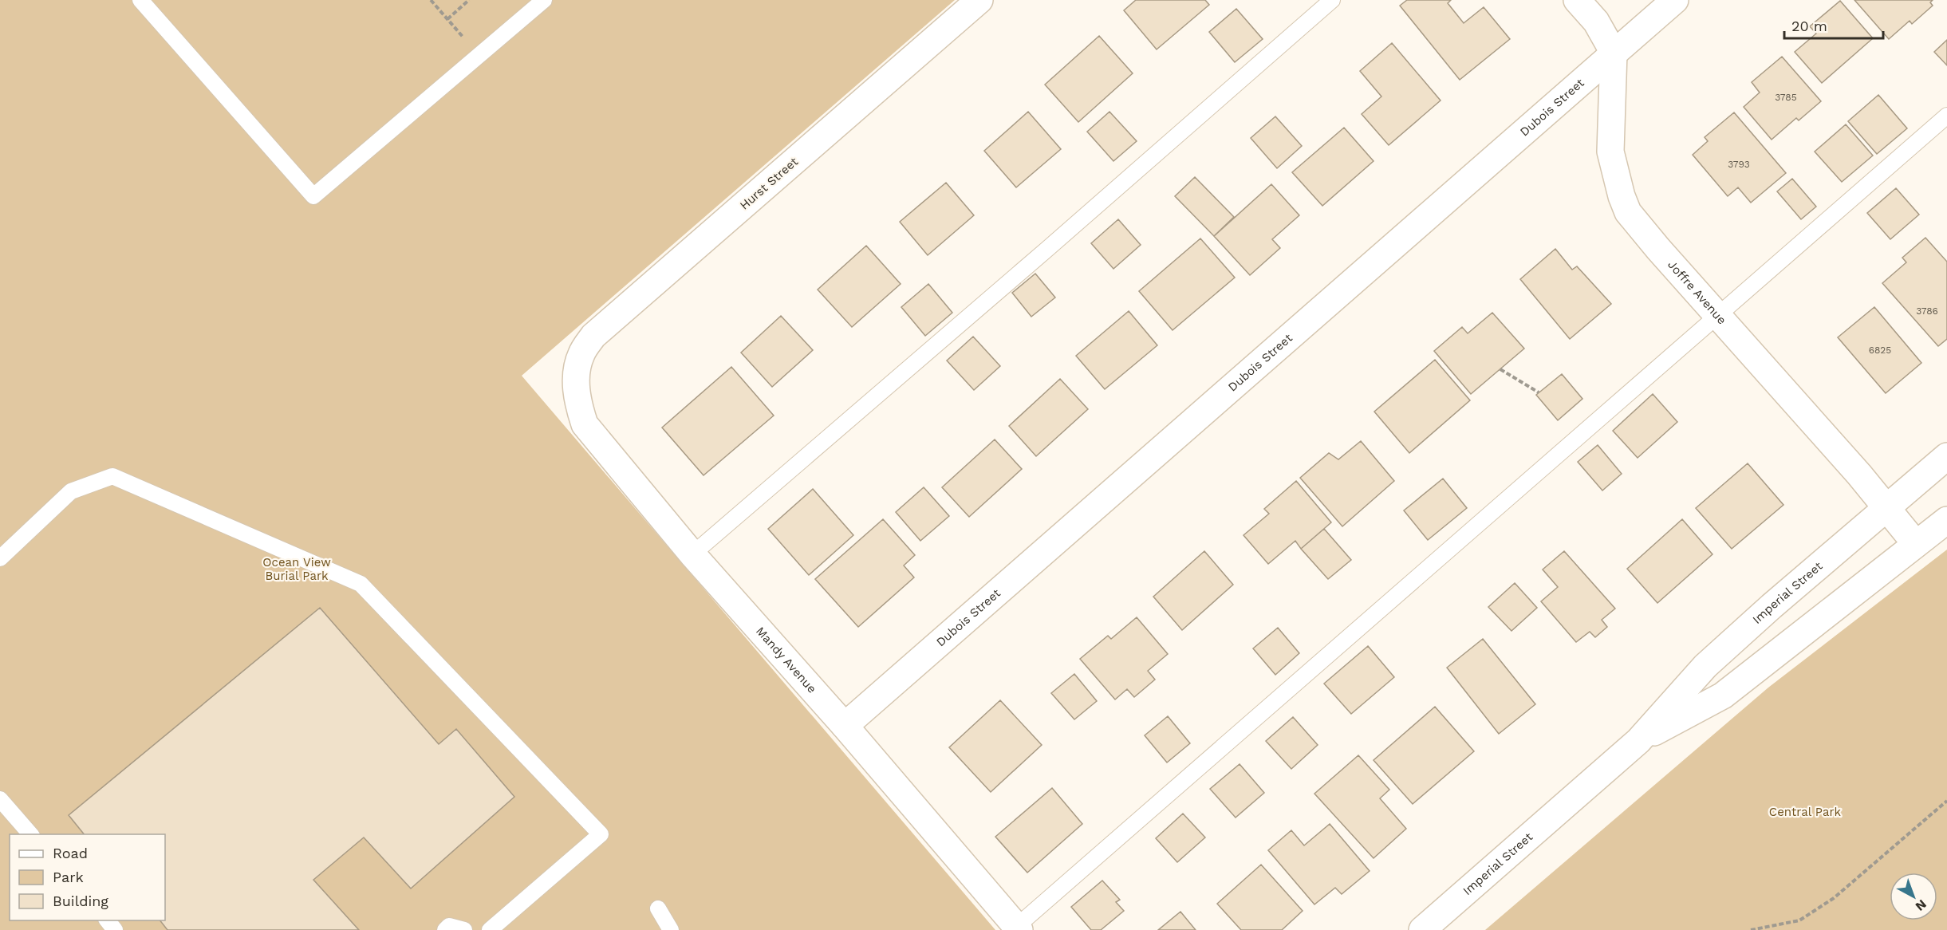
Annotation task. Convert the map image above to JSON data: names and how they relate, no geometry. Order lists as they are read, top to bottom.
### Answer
{
  "streets": {
    "street": [
      "Dubois Street",
      "Hurst Street",
      "Joffre Avenue",
      "Imperial Street",
      "Mandy Avenue"
    ]
  },
  "crossings": [
    ["Dubois Street", "Joffre Avenue"],
    ["Dubois Street", "Mandy Avenue"],
    ["Hurst Street", "Mandy Avenue"],
    ["Joffre Avenue", "Imperial Street"]
  ],
  "parks": ["Ocean View Burial Park", "Central Park"],
  "house_numbers": [
    "3785",
    "3793",
    "3786",
    "6825"
  ],
  "legend": ["Road", "Park", "Building"],
  "scale_bar": "20 m",
  "north": "bottom right"
}
